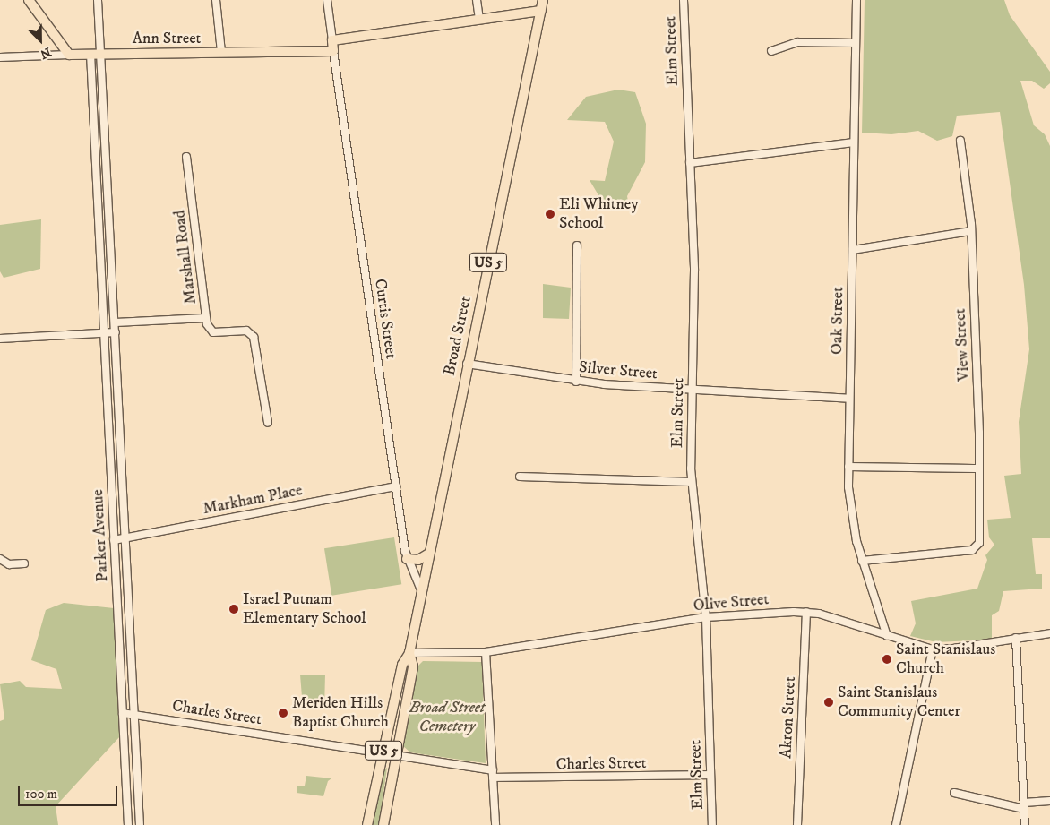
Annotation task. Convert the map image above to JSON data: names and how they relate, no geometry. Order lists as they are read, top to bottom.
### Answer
{
  "streets": {
    "main road": ["Ann Street", "US 5", "Broad Street"],
    "street": [
      "Elm Street",
      "Marshall Road",
      "Curtis Street",
      "Oak Street",
      "View Street",
      "Silver Street",
      "Markham Place",
      "Parker Avenue",
      "Olive Street",
      "Charles Street",
      "Akron Street"
    ]
  },
  "crossings": [
    ["Ann Street", "Curtis Street"],
    ["Ann Street", "Parker Avenue"],
    ["Elm Street", "Silver Street"],
    ["Elm Street", "Olive Street"],
    ["Elm Street", "Charles Street"],
    ["Marshall Road", "Parker Avenue"],
    ["Curtis Street", "Broad Street"],
    ["Curtis Street", "Markham Place"],
    ["Oak Street", "View Street"],
    ["Oak Street", "Silver Street"],
    ["Oak Street", "Olive Street"],
    ["Broad Street", "Silver Street"],
    ["Broad Street", "Olive Street"],
    ["Broad Street", "Charles Street"],
    ["Markham Place", "Parker Avenue"],
    ["Parker Avenue", "Charles Street"],
    ["Olive Street", "Akron Street"]
  ],
  "parks": ["Broad Street Cemetery"],
  "places": [
    "Eli Whitney School",
    "Israel Putnam Elementary School",
    "Saint Stanislaus Church",
    "Saint Stanislaus Community Center",
    "Meriden Hills Baptist Church"
  ],
  "scale_bar": "100 m",
  "north": "bottom right"
}
